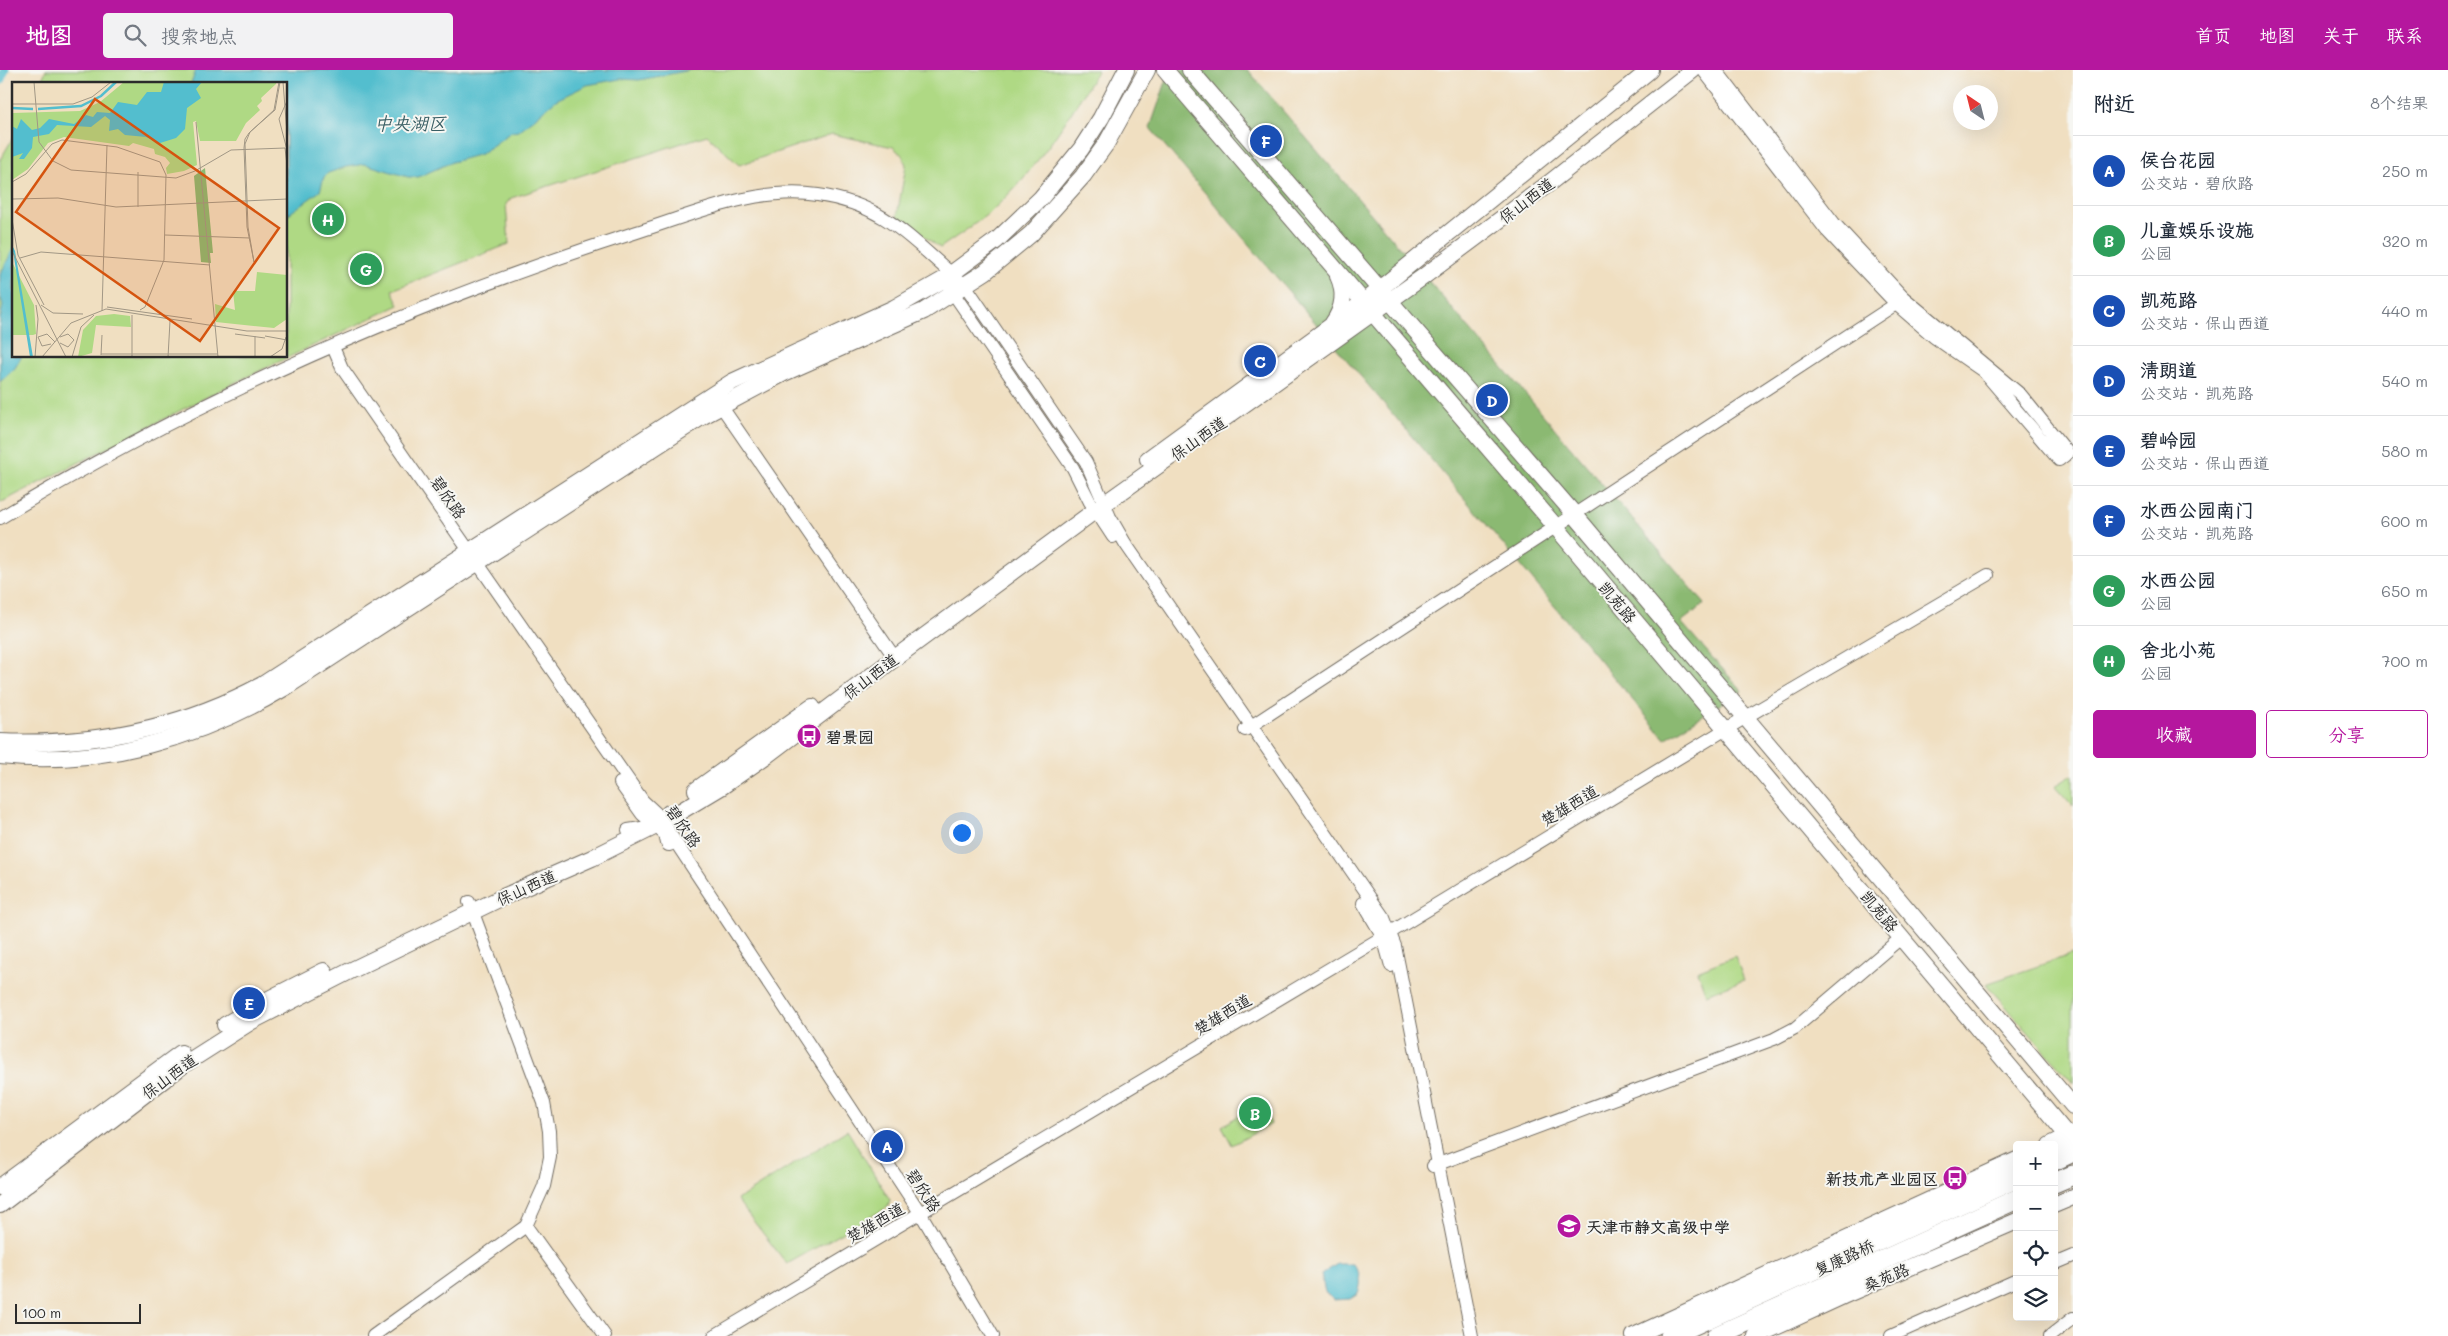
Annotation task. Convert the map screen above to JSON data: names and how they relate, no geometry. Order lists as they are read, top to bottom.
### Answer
{
  "streets": {
    "highway": ["复康路桥"],
    "main road": ["保山西道", "凯苑路", "桑苑路"],
    "street": ["碧欣路", "楚雄西道"]
  },
  "crossings": [
    ["保山西道", "碧欣路"],
    ["保山西道", "凯苑路"],
    ["碧欣路", "楚雄西道"],
    ["凯苑路", "楚雄西道"]
  ],
  "water": ["中央湖区"],
  "places": {
    "bus stop": ["碧景园", "新技术产业园区"],
    "school or university": ["天津市静文高级中学"]
  },
  "scale_bar": "100 m",
  "north": "top left",
  "page": {
    "header": "地图",
    "search": "搜索地点",
    "nav": [
      "首页",
      "地图",
      "关于",
      "联系"
    ],
    "heading": ["附近", "8个结果"],
    "pins": [
      "F",
      "H",
      "G",
      "C",
      "D",
      "E",
      "B",
      "A"
    ],
    "list": [
      {
        "mark": "A",
        "name": "侯台花园",
        "note": "公交站 · 碧欣路",
        "value": "250 m"
      },
      {
        "mark": "B",
        "name": "儿童娱乐设施",
        "note": "公园",
        "value": "320 m"
      },
      {
        "mark": "C",
        "name": "凯苑路",
        "note": "公交站 · 保山西道",
        "value": "440 m"
      },
      {
        "mark": "D",
        "name": "清朗道",
        "note": "公交站 · 凯苑路",
        "value": "540 m"
      },
      {
        "mark": "E",
        "name": "碧岭园",
        "note": "公交站 · 保山西道",
        "value": "580 m"
      },
      {
        "mark": "F",
        "name": "水西公园南门",
        "note": "公交站 · 凯苑路",
        "value": "600 m"
      },
      {
        "mark": "G",
        "name": "水西公园",
        "note": "公园",
        "value": "650 m"
      },
      {
        "mark": "H",
        "name": "舍北小苑",
        "note": "公园",
        "value": "700 m"
      }
    ],
    "buttons": ["收藏", "分享"],
    "map_buttons": ["+", "−"],
    "scale": "100 m"
  }
}
